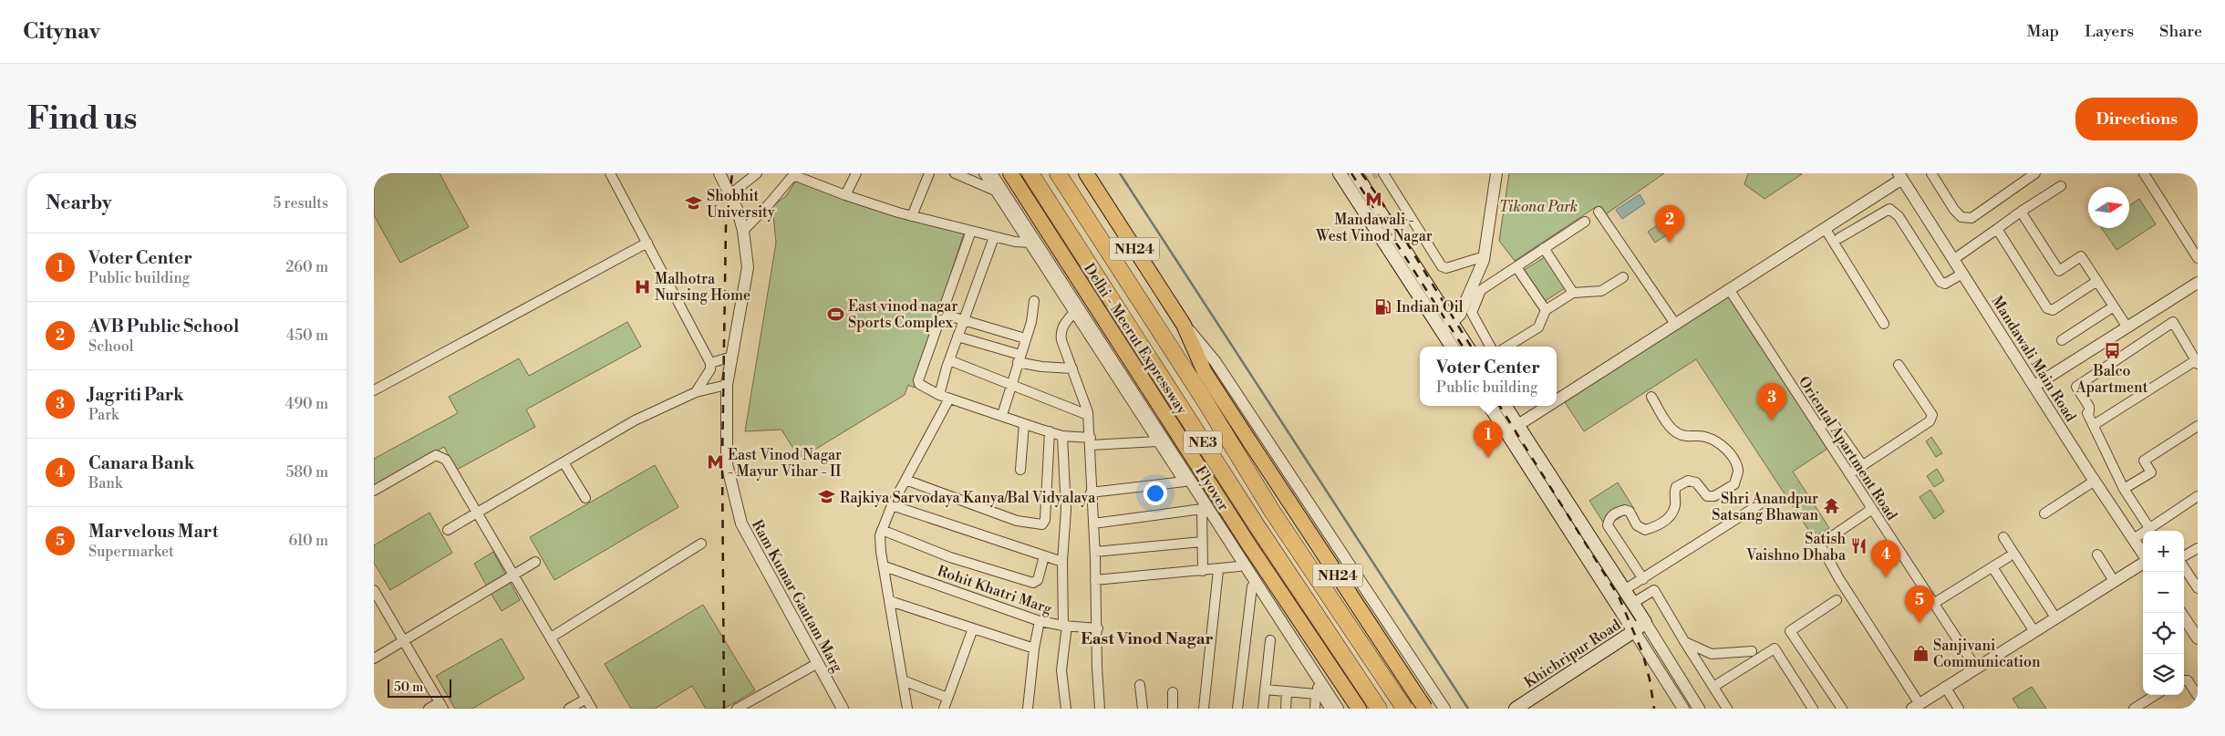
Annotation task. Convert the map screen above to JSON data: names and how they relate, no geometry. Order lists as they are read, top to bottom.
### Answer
{
  "streets": {
    "highway": [
      "NH24",
      "Delhi - Meerut Expressway",
      "NE3",
      "Flyover"
    ],
    "main road": ["Khichripur Road"],
    "street": [
      "Mandawali Main Road",
      "Oriental Apartment Road",
      "Rohit Khatri Marg",
      "Ram Kumar Gautam Marg"
    ]
  },
  "districts": ["East Vinod Nagar"],
  "parks": ["Tikona Park"],
  "places": {
    "metro station": ["Mandawali - West Vinod Nagar", "East Vinod Nagar - Mayur Vihar - II"],
    "school or university": ["Shobhit University", "Rajkiya Sarvodaya Kanya/Bal Vidyalaya"],
    "hospital": ["Malhotra Nursing Home"],
    "fuel station": ["Indian Oil"],
    "sports": ["East vinod nagar Sports Complex"],
    "bus stop": ["Balco Apartment"],
    "temple": ["Shri Anandpur Satsang Bhawan"],
    "restaurant": ["Satish Vaishno Dhaba"],
    "shop": ["Sanjivani Communication"]
  },
  "scale_bar": "50 m",
  "north": "right",
  "page": {
    "header": "Citynav",
    "nav": ["Map", "Layers", "Share"],
    "buttons": "Directions",
    "title": "Find us",
    "heading": ["Nearby", "5 results"],
    "pins": [
      "2",
      "3",
      "1",
      "4",
      "5"
    ],
    "list": [
      {
        "mark": "1",
        "name": "Voter Center",
        "note": "Public building",
        "value": "260 m"
      },
      {
        "mark": "2",
        "name": "AVB Public School",
        "note": "School",
        "value": "450 m"
      },
      {
        "mark": "3",
        "name": "Jagriti Park",
        "note": "Park",
        "value": "490 m"
      },
      {
        "mark": "4",
        "name": "Canara Bank",
        "note": "Bank",
        "value": "580 m"
      },
      {
        "mark": "5",
        "name": "Marvelous Mart",
        "note": "Supermarket",
        "value": "610 m"
      }
    ],
    "popup": ["Voter Center", "Public building"],
    "map_buttons": ["+", "−"],
    "scale": "50 m"
  }
}
